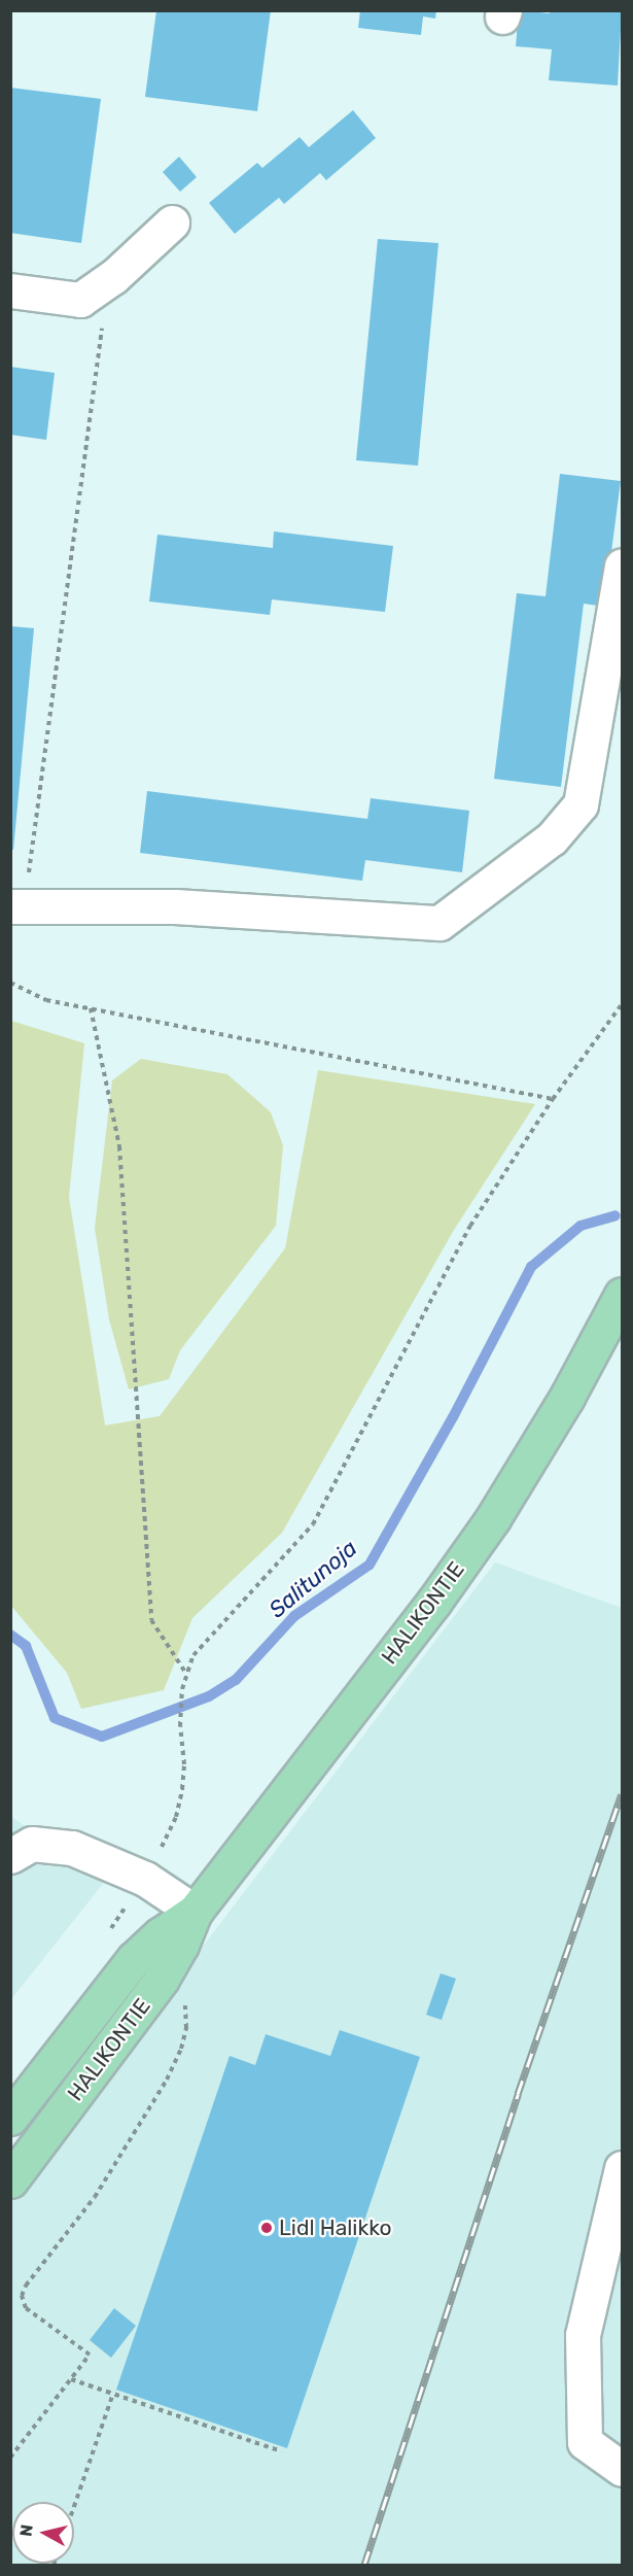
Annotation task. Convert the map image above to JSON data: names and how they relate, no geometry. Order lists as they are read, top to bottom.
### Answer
{
  "streets": {
    "main road": ["HALIKONTIE"]
  },
  "water": ["Salitunoja"],
  "places": ["Lidl Halikko"],
  "north": "left"
}
